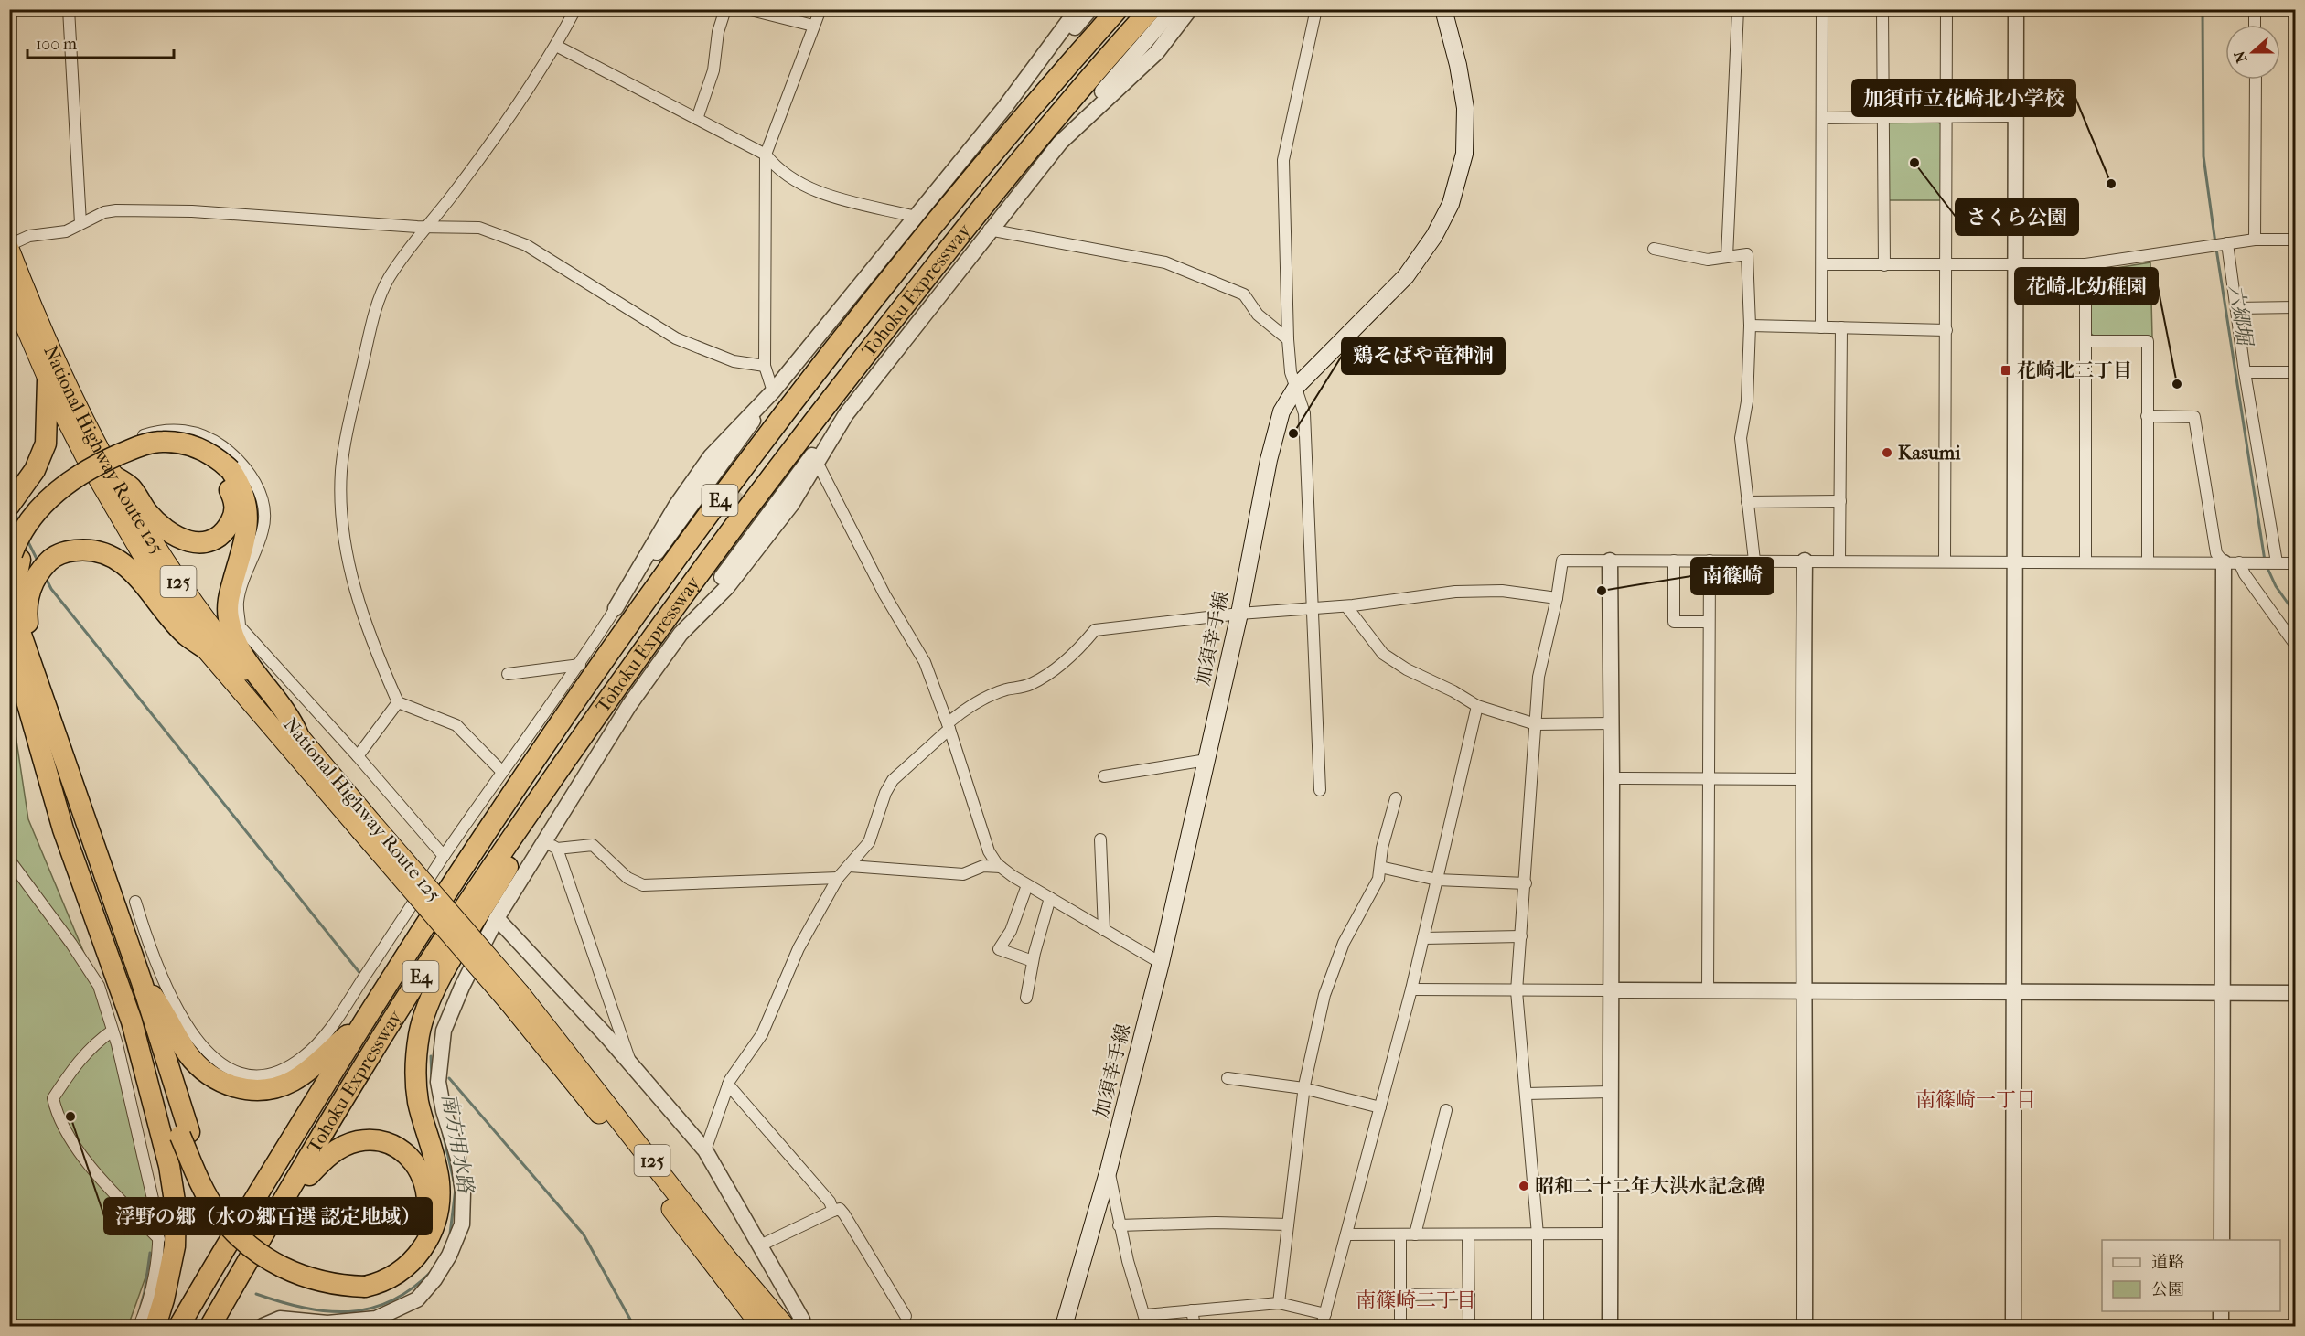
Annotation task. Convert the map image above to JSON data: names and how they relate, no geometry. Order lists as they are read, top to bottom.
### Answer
{
  "streets": {
    "highway": [
      "Tohoku Expressway",
      "National Highway Route 125",
      "E4",
      "125"
    ],
    "main road": ["加須幸手線"]
  },
  "districts": ["南篠崎一丁目", "南篠崎二丁目"],
  "water": ["六郷堀", "南方用水路"],
  "places": {
    "other": [
      "さくら公園",
      "加須市立花崎北小学校",
      "花崎北幼稚園",
      "鶏そばや竜神洞",
      "Kasumi",
      "南篠崎",
      "浮野の郷（水の郷百選 認定地域）",
      "昭和二十二年大洪水記念碑"
    ],
    "transit": ["花崎北三丁目"]
  },
  "legend": ["道路", "公園"],
  "scale_bar": "100 m",
  "north": "left"
}
